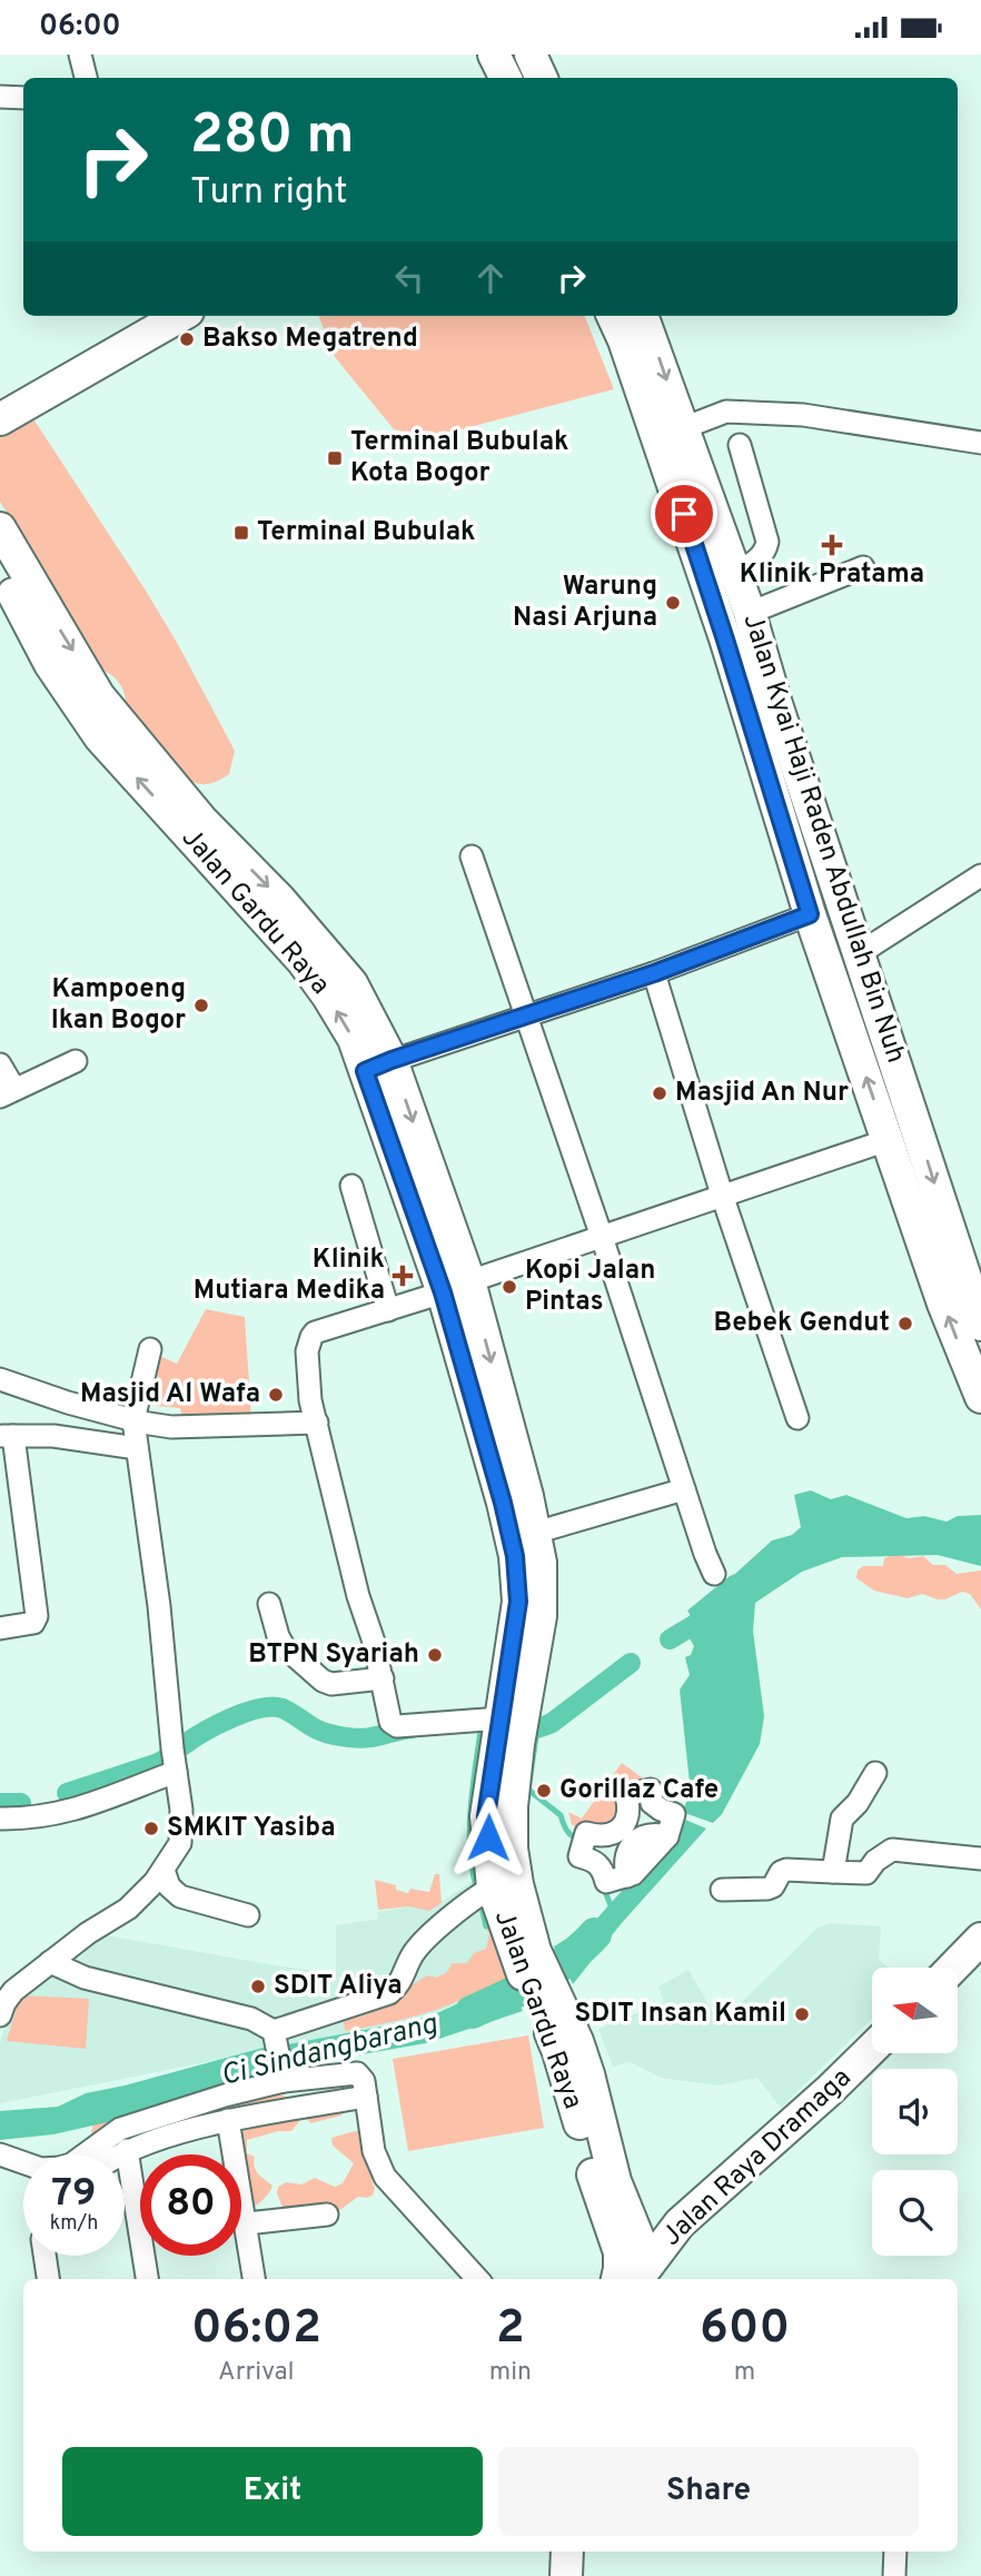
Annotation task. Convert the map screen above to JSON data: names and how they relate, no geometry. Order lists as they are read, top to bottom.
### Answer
{
  "streets": {
    "highway": ["Jalan Kyai Haji Raden Abdullah Bin Nuh", "Jalan Gardu Raya", "Jalan Raya Dramaga"]
  },
  "water": ["Ci Sindangbarang"],
  "places": {
    "other": [
      "Bakso Megatrend",
      "Warung Nasi Arjuna",
      "Kampoeng Ikan Bogor",
      "Masjid An Nur",
      "Kopi Jalan Pintas",
      "Bebek Gendut",
      "Masjid Al Wafa",
      "BTPN Syariah",
      "Gorillaz Cafe",
      "SMKIT Yasiba",
      "SDIT Aliya",
      "SDIT Insan Kamil"
    ],
    "transit": ["Terminal Bubulak Kota Bogor", "Terminal Bubulak"],
    "health": ["Klinik Pratama", "Klinik Mutiara Medika"]
  },
  "north": "left",
  "page": {
    "status": "06:00",
    "turn": ["280 m", "Turn right"],
    "speed": "79 km/h",
    "limit": "80",
    "eta": [
      "06:02",
      "Arrival",
      "2",
      "min",
      "600",
      "m"
    ],
    "buttons": ["Exit", "Share"]
  }
}
